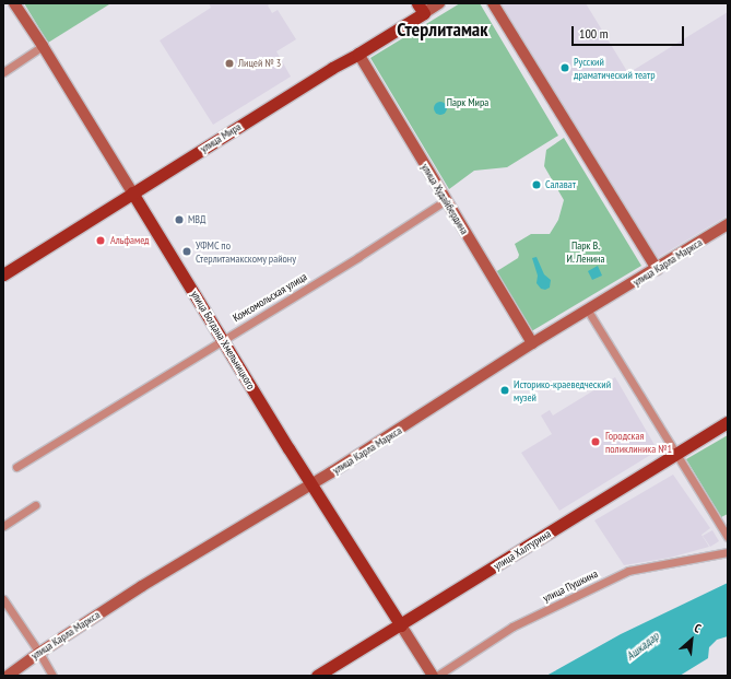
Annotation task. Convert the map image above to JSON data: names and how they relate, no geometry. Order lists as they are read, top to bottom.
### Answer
{
  "streets": {
    "main road": ["улица Мира", "улица Богдана Хмельницкого", "улица Халтурина"],
    "street": [
      "улица Худайбердина",
      "улица Карла Маркса",
      "Комсомольская улица",
      "улица Пушкина"
    ]
  },
  "crossings": [
    ["улица Мира", "улица Худайбердина"],
    ["улица Мира", "улица Богдана Хмельницкого"],
    ["улица Худайбердина", "улица Карла Маркса"],
    ["улица Худайбердина", "Комсомольская улица"],
    ["улица Карла Маркса", "улица Богдана Хмельницкого"],
    ["Комсомольская улица", "улица Богдана Хмельницкого"],
    ["улица Богдана Хмельницкого", "улица Халтурина"]
  ],
  "districts": ["Стерлитамак"],
  "water": ["Ашкадар"],
  "parks": ["Парк Мира", "Парк В. И. Ленина"],
  "places": [
    "Лицей № 3",
    "Русский драматический театр",
    "Салават",
    "МВД",
    "Альфамед",
    "УФМС по Стерлитамакскому району",
    "Историко-краеведческий музей",
    "Городская поликлиника №1"
  ],
  "scale_bar": "100 m",
  "north": "top right"
}
